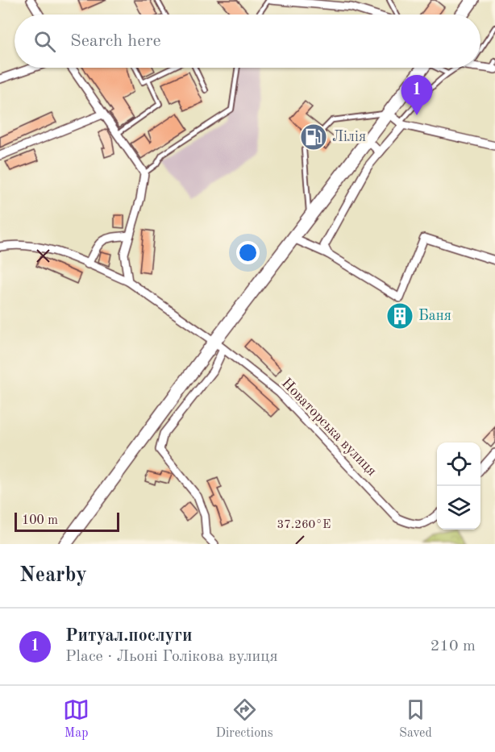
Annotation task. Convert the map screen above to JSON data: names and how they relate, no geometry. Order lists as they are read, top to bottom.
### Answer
{
  "streets": {
    "street": ["Новаторська вулиця"]
  },
  "places": {
    "fuel station": ["Лілія"],
    "building": ["Баня"]
  },
  "scale_bar": "100 m",
  "page": {
    "search": "Search here",
    "pins": "1",
    "scale": "100 m",
    "heading": "Nearby",
    "list": [
      {
        "mark": "1",
        "name": "Ритуал.послуги",
        "note": "Place · Льоні Голікова вулиця",
        "value": "210 m"
      }
    ],
    "nav": ["Map", "Directions", "Saved"]
  },
  "coordinates": ["37.260°E"]
}
